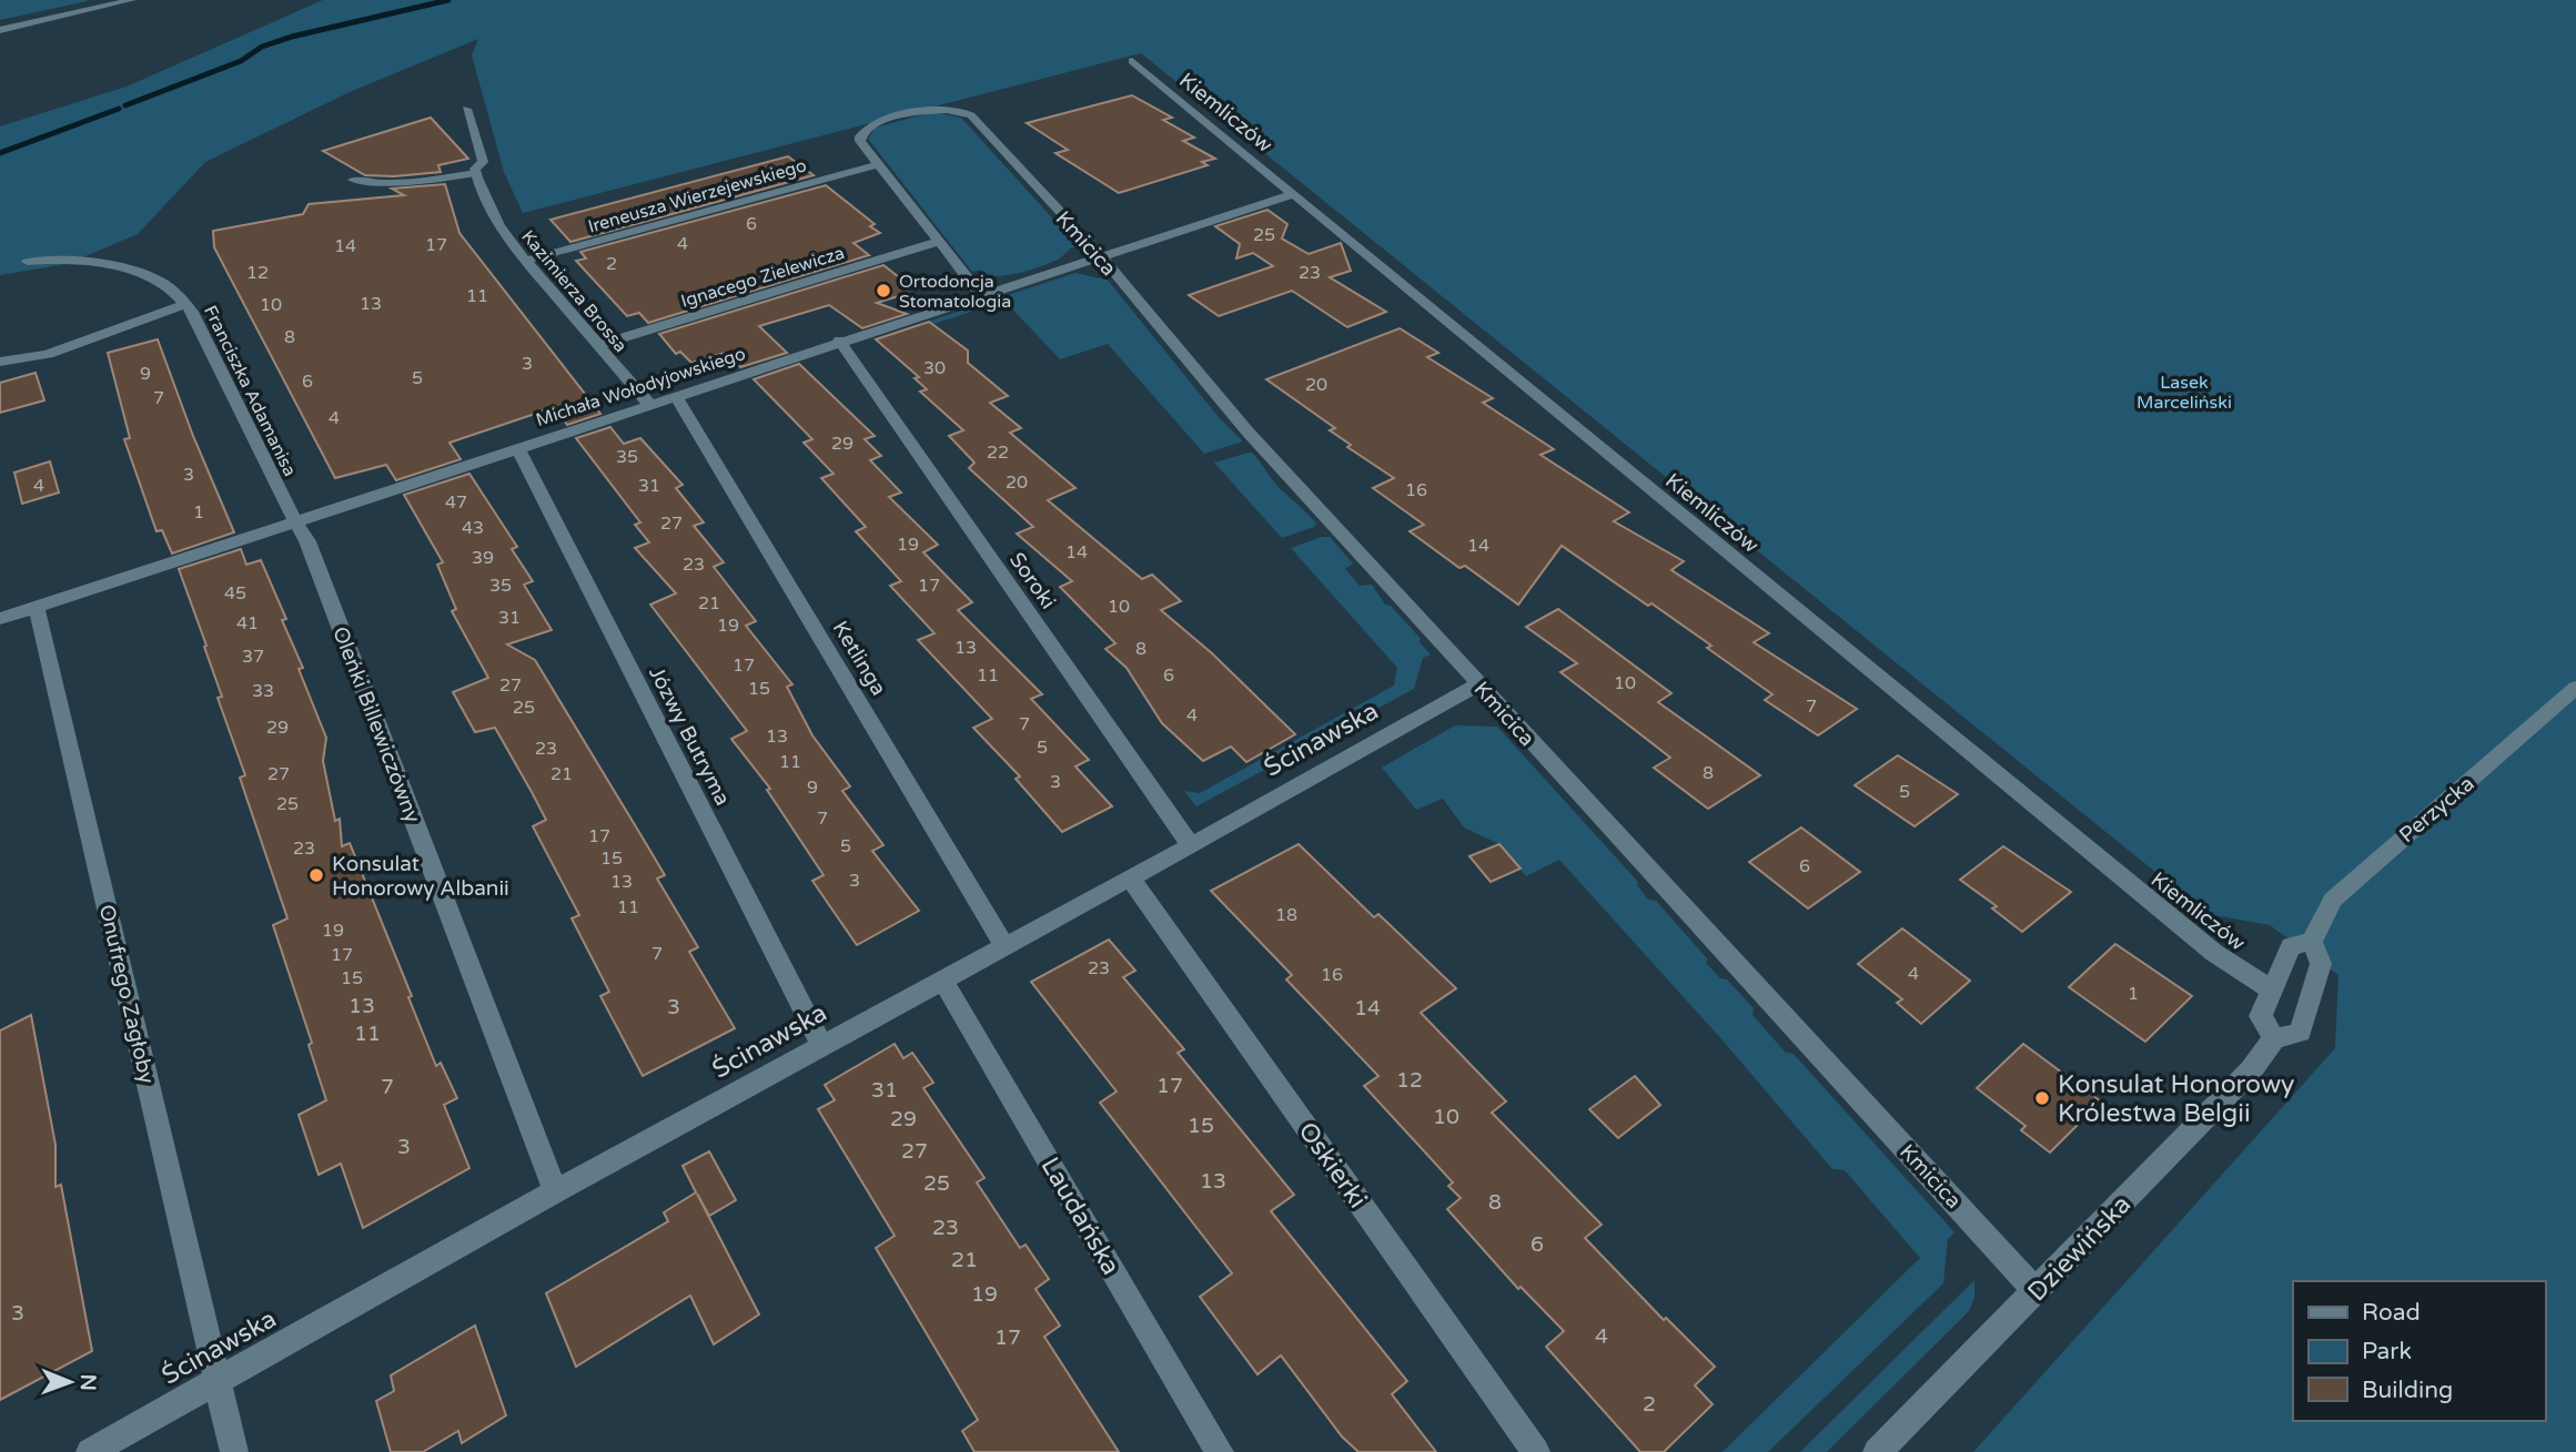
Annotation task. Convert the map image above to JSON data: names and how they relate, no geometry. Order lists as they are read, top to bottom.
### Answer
{
  "streets": {
    "street": [
      "Kiemliczów",
      "Ireneusza Wierzejewskiego",
      "Kmicica",
      "Ignacego Zielewicza",
      "Kazimierza Brossa",
      "Michała Wołodyjowskiego",
      "Franciszka Adamanisa",
      "Soroki",
      "Ketlinga",
      "Oleńki Billewiczówny",
      "Józwy Butryma",
      "Ścinawska",
      "Perzycka",
      "Onufrego Zagłoby",
      "Oskierki",
      "Laudańska",
      "Dziewińska"
    ]
  },
  "crossings": [
    ["Kiemliczów", "Michała Wołodyjowskiego"],
    ["Ireneusza Wierzejewskiego", "Kmicica"],
    ["Ireneusza Wierzejewskiego", "Kazimierza Brossa"],
    ["Kmicica", "Michała Wołodyjowskiego"],
    ["Kmicica", "Ścinawska"],
    ["Kmicica", "Dziewińska"],
    ["Ignacego Zielewicza", "Kazimierza Brossa"],
    ["Kazimierza Brossa", "Michała Wołodyjowskiego"],
    ["Michała Wołodyjowskiego", "Franciszka Adamanisa"],
    ["Michała Wołodyjowskiego", "Soroki"],
    ["Michała Wołodyjowskiego", "Ketlinga"],
    ["Michała Wołodyjowskiego", "Oleńki Billewiczówny"],
    ["Michała Wołodyjowskiego", "Józwy Butryma"],
    ["Michała Wołodyjowskiego", "Onufrego Zagłoby"],
    ["Franciszka Adamanisa", "Oleńki Billewiczówny"],
    ["Soroki", "Ścinawska"],
    ["Ketlinga", "Ścinawska"],
    ["Oleńki Billewiczówny", "Ścinawska"],
    ["Józwy Butryma", "Ścinawska"],
    ["Ścinawska", "Onufrego Zagłoby"],
    ["Ścinawska", "Oskierki"],
    ["Ścinawska", "Laudańska"],
    ["Perzycka", "Dziewińska"]
  ],
  "parks": ["Lasek Marceliński"],
  "places": ["Ortodoncja Stomatologia", "Konsulat Honorowy Albanii", "Konsulat Honorowy Królestwa Belgii"],
  "house_numbers": [
    "6",
    "25",
    "4",
    "17",
    "14",
    "2",
    "12",
    "23",
    "11",
    "13",
    "10",
    "8",
    "3",
    "30",
    "9",
    "5",
    "6",
    "20",
    "7",
    "4",
    "29",
    "22",
    "35",
    "3",
    "20",
    "4",
    "31",
    "16",
    "47",
    "1",
    "27",
    "43",
    "19",
    "14",
    "14",
    "39",
    "23",
    "35",
    "17",
    "45",
    "21",
    "10",
    "31",
    "41",
    "19",
    "13",
    "8",
    "37",
    "17",
    "11",
    "6",
    "10",
    "27",
    "15",
    "33",
    "7",
    "25",
    "4",
    "7",
    "29",
    "13",
    "5",
    "23",
    "11",
    "8",
    "27",
    "21",
    "3",
    "9",
    "5",
    "25",
    "7",
    "17",
    "5",
    "23",
    "15",
    "6",
    "3",
    "13",
    "11",
    "18",
    "19",
    "7",
    "17",
    "23",
    "4",
    "16",
    "15",
    "1",
    "13",
    "3",
    "14",
    "11",
    "12",
    "17",
    "7",
    "31",
    "10",
    "29",
    "15",
    "3",
    "27",
    "13",
    "25",
    "8",
    "23",
    "6",
    "21",
    "19",
    "3",
    "4",
    "17",
    "2"
  ],
  "legend": ["Road", "Park", "Building"],
  "north": "right"
}
